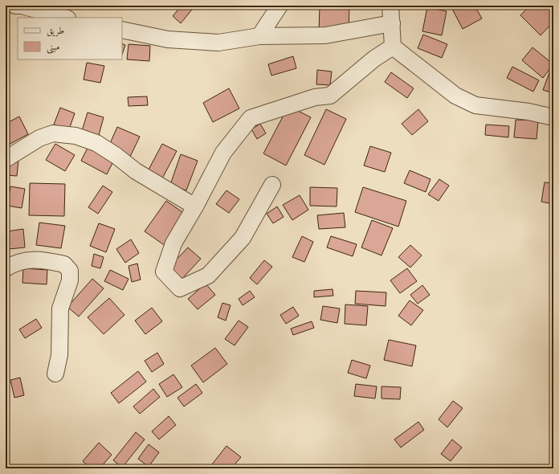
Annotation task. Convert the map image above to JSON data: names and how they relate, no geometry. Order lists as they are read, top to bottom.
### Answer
{
  "legend": ["طريق", "مبنى"]
}
